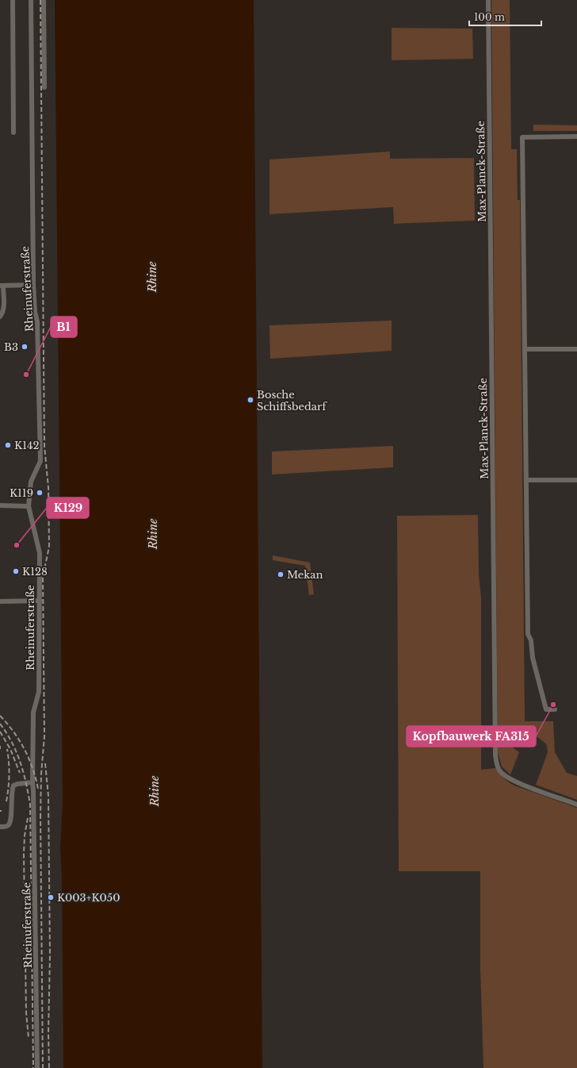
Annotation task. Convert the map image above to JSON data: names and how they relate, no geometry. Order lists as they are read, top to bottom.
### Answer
{
  "streets": {
    "street": ["Max-Planck-Straße", "Rheinuferstraße"]
  },
  "water": ["Rhine"],
  "places": [
    "B3",
    "B1",
    "Bosche Schiffsbedarf",
    "K142",
    "K119",
    "K129",
    "K128",
    "Mekan",
    "Kopfbauwerk FA315",
    "K003+K050"
  ],
  "scale_bar": "100 m"
}
